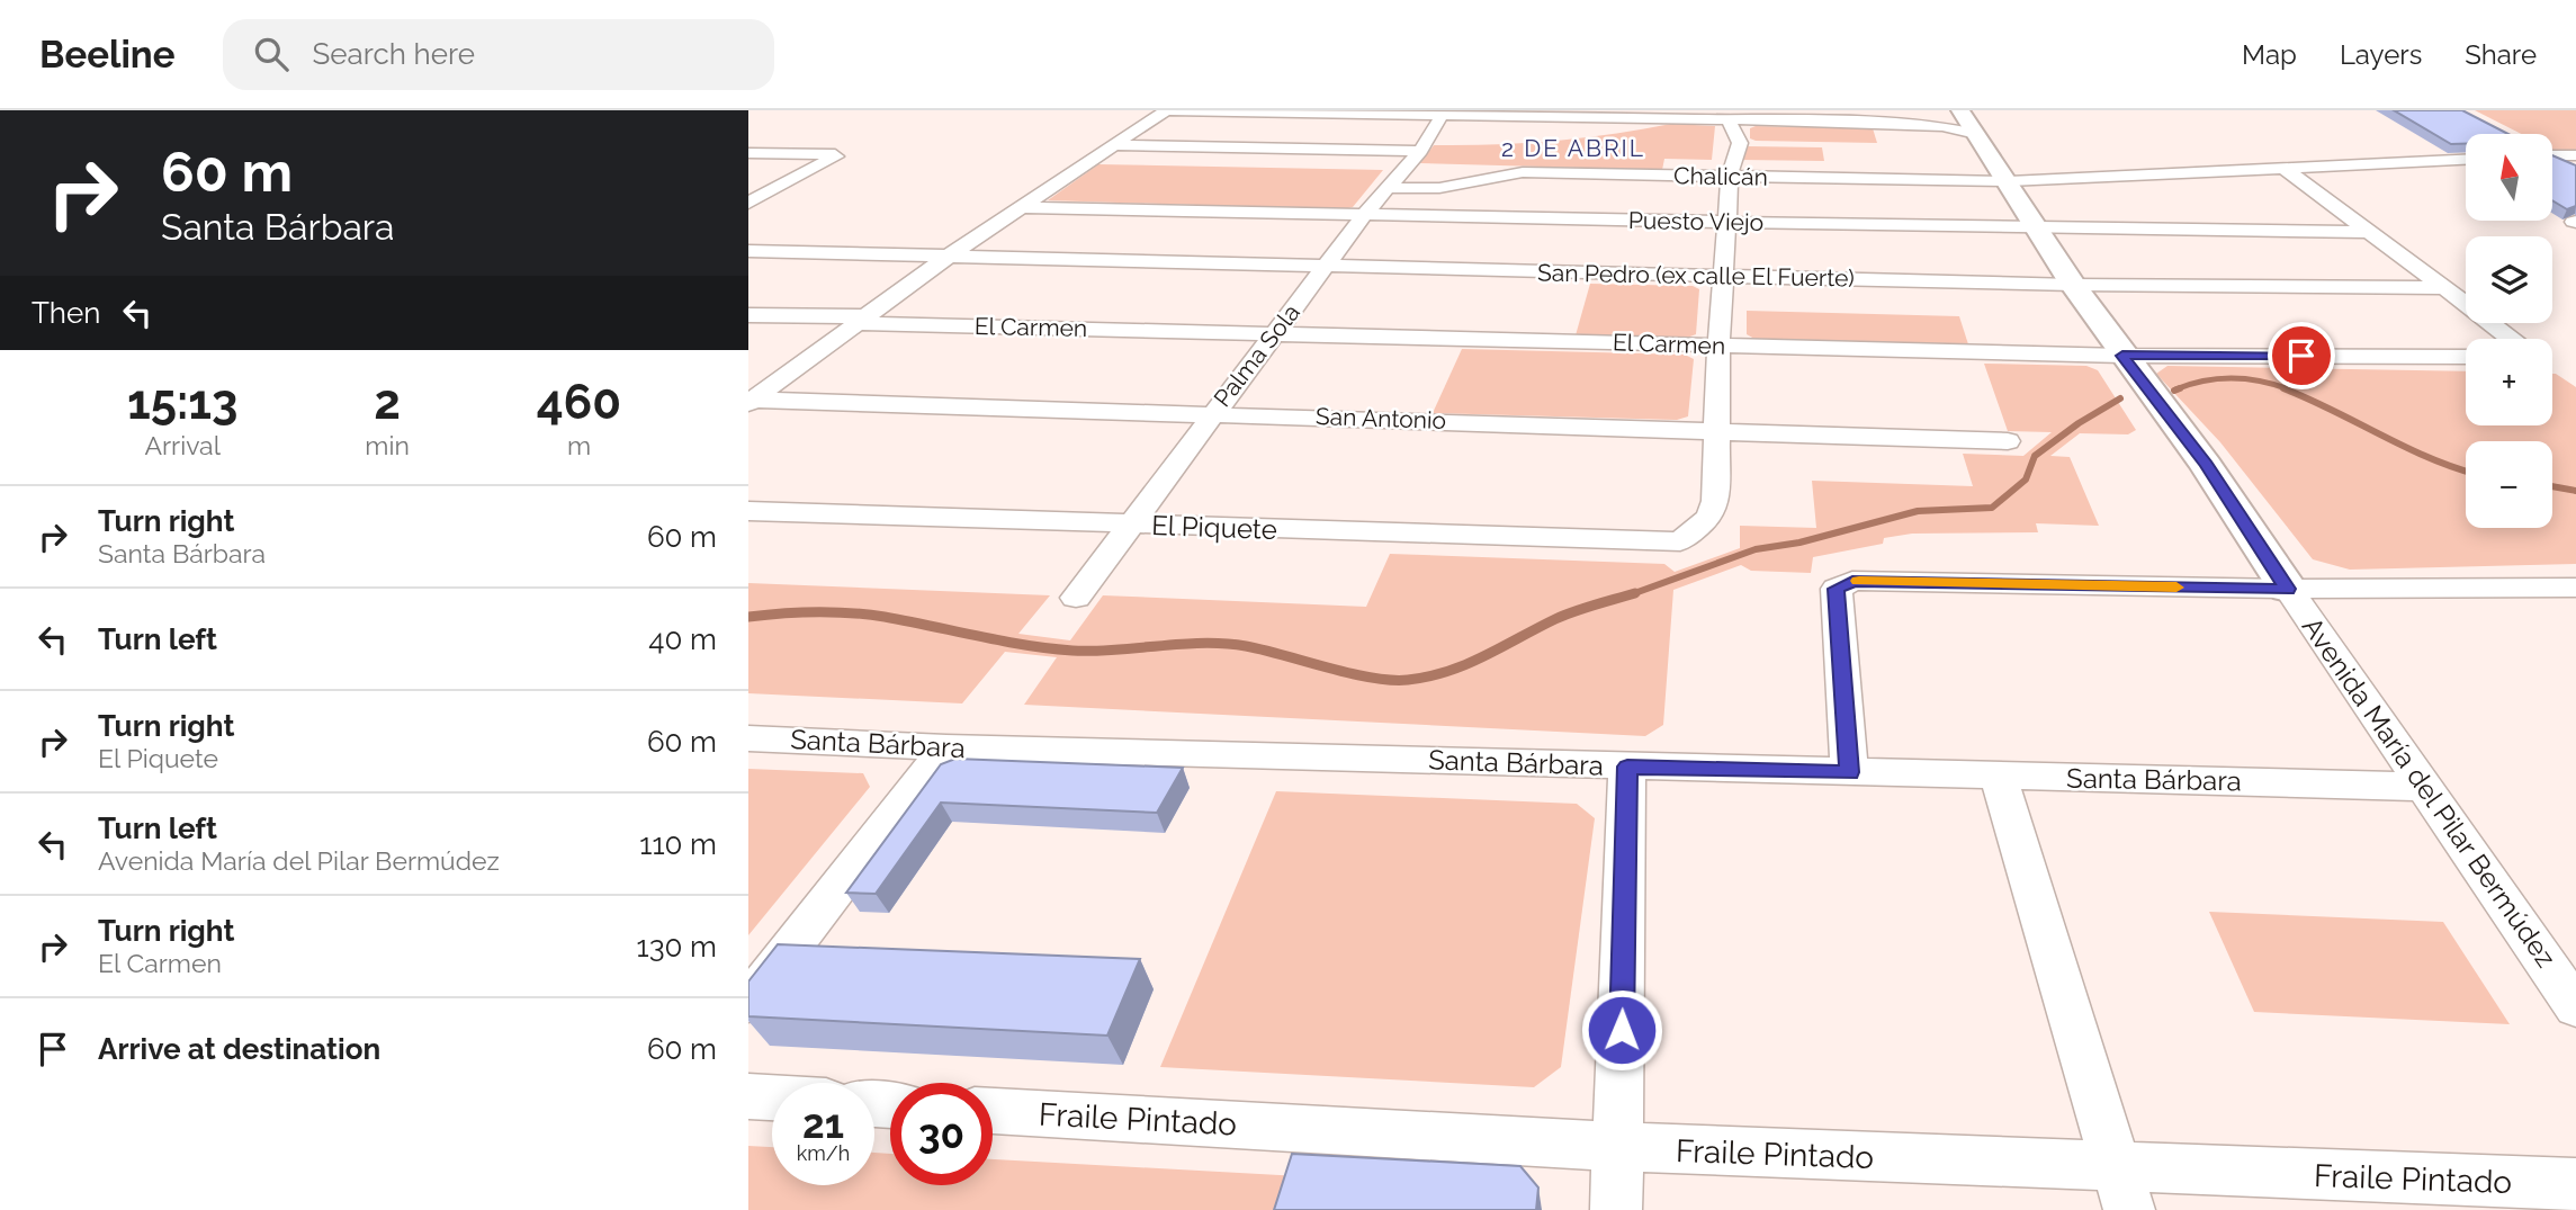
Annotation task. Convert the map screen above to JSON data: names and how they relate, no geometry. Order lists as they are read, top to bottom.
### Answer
{
  "streets": {
    "street": [
      "Chalicán",
      "Puesto Viejo",
      "San Pedro (ex calle El Fuerte)",
      "El Carmen",
      "Palma Sola",
      "San Antonio",
      "El Piquete",
      "Santa Bárbara",
      "Avenida María del Pilar Bermúdez",
      "Fraile Pintado"
    ]
  },
  "crossings": [
    ["Chalicán", "Palma Sola"],
    ["Chalicán", "Avenida María del Pilar Bermúdez"],
    ["Puesto Viejo", "Palma Sola"],
    ["Puesto Viejo", "Avenida María del Pilar Bermúdez"],
    ["San Pedro (ex calle El Fuerte)", "Palma Sola"],
    ["San Pedro (ex calle El Fuerte)", "Avenida María del Pilar Bermúdez"],
    ["El Carmen", "Palma Sola"],
    ["El Carmen", "Avenida María del Pilar Bermúdez"],
    ["Palma Sola", "San Antonio"],
    ["Palma Sola", "El Piquete"],
    ["San Antonio", "El Piquete"],
    ["Santa Bárbara", "Avenida María del Pilar Bermúdez"]
  ],
  "districts": ["2 DE ABRIL"],
  "north": "top",
  "page": {
    "header": "Beeline",
    "search": "Search here",
    "nav": ["Map", "Layers", "Share"],
    "turn": ["60 m", "Santa Bárbara"],
    "map_buttons": ["+", "−"],
    "then": "Then",
    "eta": [
      "15:13",
      "Arrival",
      "2",
      "min",
      "460",
      "m"
    ],
    "list": [
      {
        "name": "Turn right",
        "note": "Santa Bárbara",
        "value": "60 m"
      },
      {
        "name": "Turn left",
        "value": "40 m"
      },
      {
        "name": "Turn right",
        "note": "El Piquete",
        "value": "60 m"
      },
      {
        "name": "Turn left",
        "note": "Avenida María del Pilar Bermúdez",
        "value": "110 m"
      },
      {
        "name": "Turn right",
        "note": "El Carmen",
        "value": "130 m"
      },
      {
        "name": "Arrive at destination",
        "value": "60 m"
      }
    ],
    "speed": "21 km/h",
    "limit": "30"
  }
}
